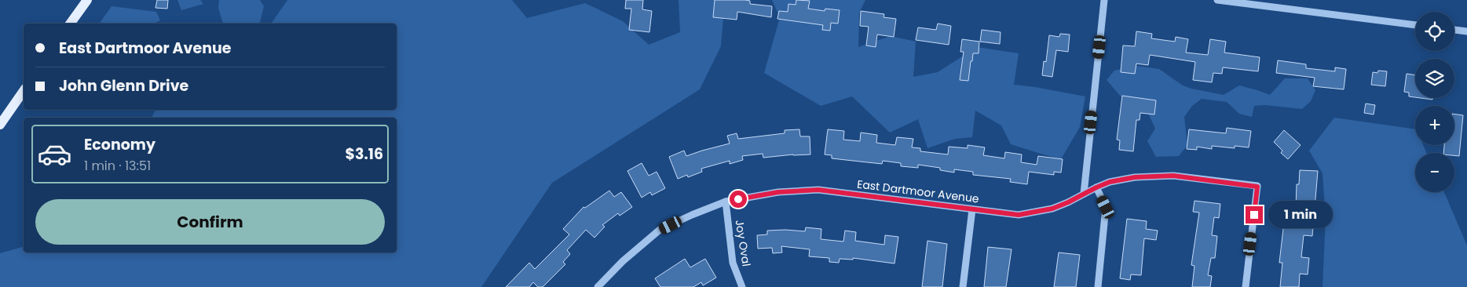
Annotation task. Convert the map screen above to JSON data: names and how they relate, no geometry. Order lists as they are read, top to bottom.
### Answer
{
  "streets": {
    "street": ["East Dartmoor Avenue", "Joy Oval"]
  },
  "crossings": [
    ["East Dartmoor Avenue", "Joy Oval"]
  ],
  "page": {
    "map_buttons": ["+", "−"],
    "banner": ["East Dartmoor Avenue", "John Glenn Drive"],
    "list": [
      {
        "name": "Economy",
        "note": "1 min · 13:51",
        "value": "$3.16"
      }
    ],
    "buttons": "Confirm",
    "bubble": "1 min"
  }
}
